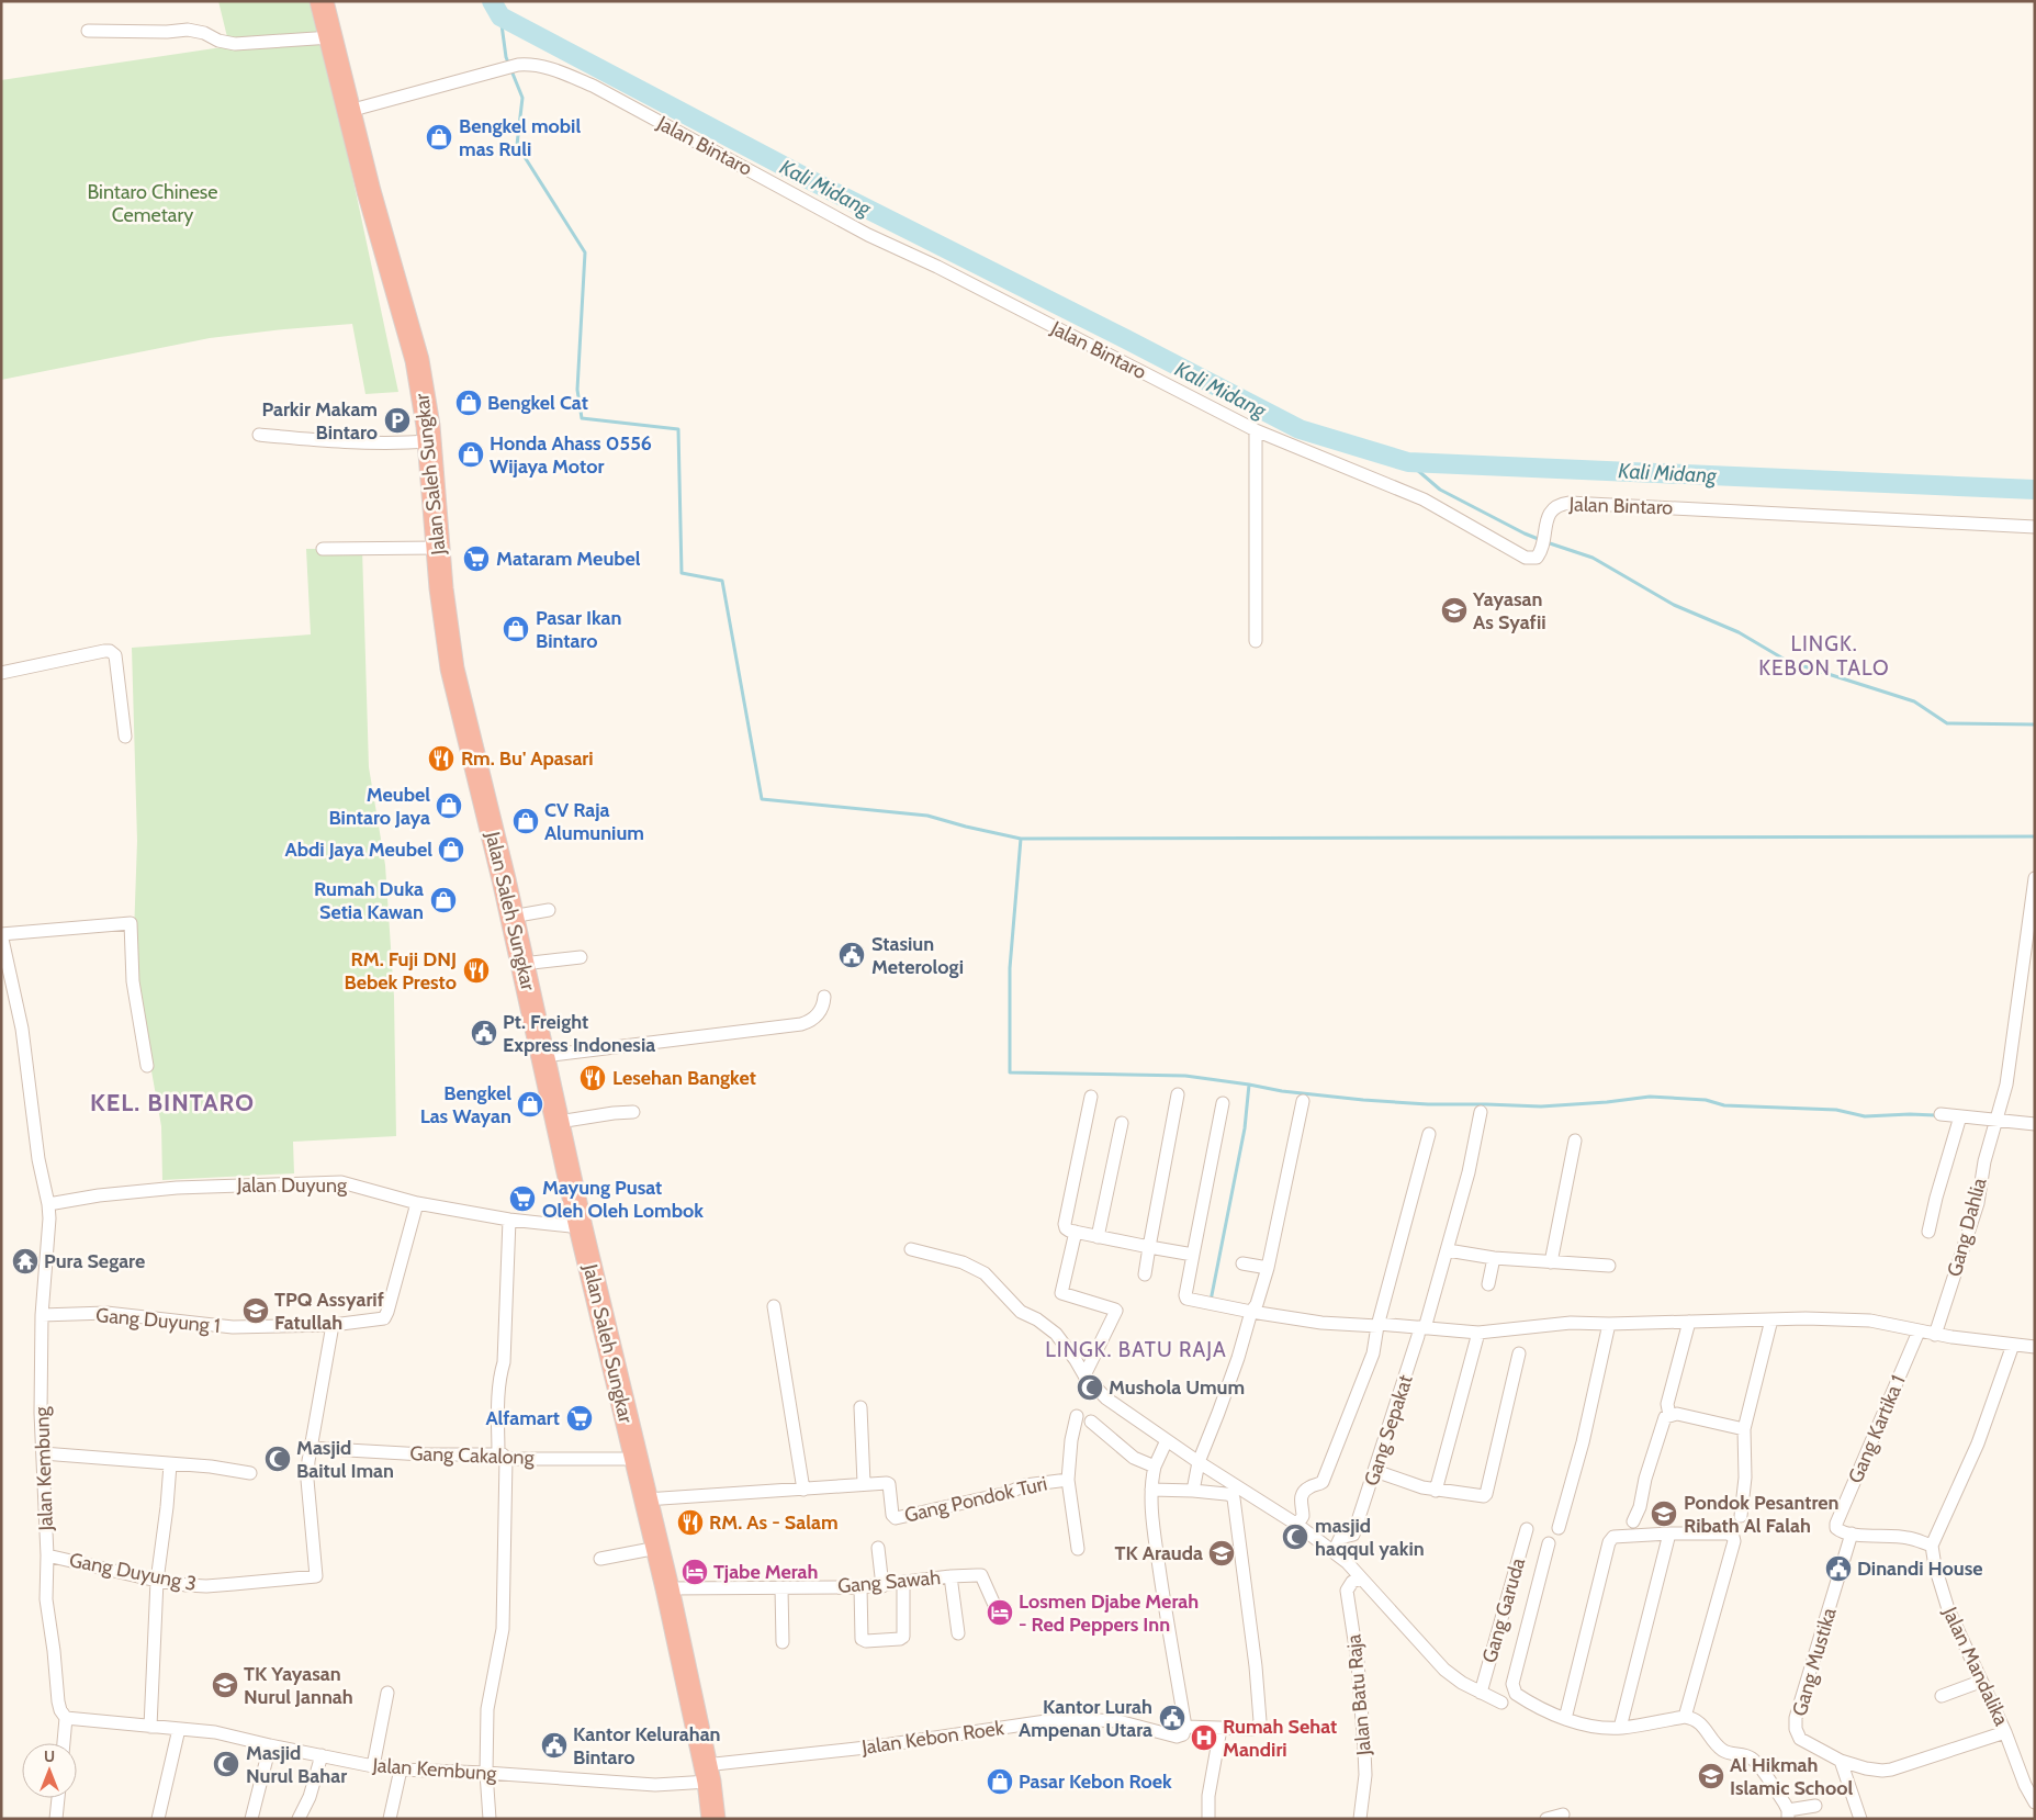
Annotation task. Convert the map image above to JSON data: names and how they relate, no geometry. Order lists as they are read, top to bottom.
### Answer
{
  "streets": {
    "highway": ["Jalan Saleh Sungkar"],
    "street": [
      "Jalan Bintaro",
      "Jalan Duyung",
      "Gang Dahlia",
      "Gang Duyung 1",
      "Gang Kartika 1",
      "Gang Sepakat",
      "Gang Cakalong",
      "Jalan Kembung",
      "Gang Pondok Turi",
      "Gang Duyung 3",
      "Gang Sawah",
      "Gang Garuda",
      "Gang Mustika",
      "Jalan Mandalika",
      "Jalan Batu Raja",
      "Jalan Kebon Roek"
    ]
  },
  "crossings": [
    ["Jalan Bintaro", "Jalan Saleh Sungkar"],
    ["Jalan Saleh Sungkar", "Jalan Duyung"],
    ["Jalan Saleh Sungkar", "Gang Cakalong"],
    ["Jalan Saleh Sungkar", "Jalan Kembung"],
    ["Jalan Saleh Sungkar", "Gang Pondok Turi"],
    ["Jalan Saleh Sungkar", "Gang Sawah"],
    ["Jalan Saleh Sungkar", "Jalan Kebon Roek"],
    ["Jalan Duyung", "Gang Duyung 1"],
    ["Jalan Duyung", "Jalan Kembung"],
    ["Gang Duyung 1", "Jalan Kembung"],
    ["Gang Kartika 1", "Gang Mustika"],
    ["Gang Cakalong", "Gang Duyung 3"],
    ["Jalan Kembung", "Gang Duyung 3"],
    ["Jalan Kembung", "Jalan Kebon Roek"],
    ["Gang Mustika", "Jalan Mandalika"]
  ],
  "districts": ["LINGK. KEBON TALO", "KEL. BINTARO", "LINGK. BATU RAJA"],
  "water": ["Kali Midang"],
  "parks": ["Bintaro Chinese Cemetary"],
  "places": {
    "shop": [
      "Bengkel mobil mas Ruli",
      "Bengkel Cat",
      "Honda Ahass 0556 Wijaya Motor",
      "Pasar Ikan Bintaro",
      "Meubel Bintaro Jaya",
      "CV Raja Alumunium",
      "Abdi Jaya Meubel",
      "Rumah Duka Setia Kawan",
      "Bengkel Las Wayan",
      "Pasar Kebon Roek"
    ],
    "parking": ["Parkir Makam Bintaro"],
    "supermarket": ["Mataram Meubel", "Mayung Pusat Oleh Oleh Lombok", "Alfamart"],
    "school or university": [
      "Yayasan As Syafii",
      "TPQ Assyarif Fatullah",
      "Pondok Pesantren Ribath Al Falah",
      "TK Arauda",
      "TK Yayasan Nurul Jannah",
      "Al Hikmah Islamic School"
    ],
    "restaurant": [
      "Rm. Bu' Apasari",
      "RM. Fuji DNJ Bebek Presto",
      "Lesehan Bangket",
      "RM. As - Salam"
    ],
    "public building": [
      "Stasiun Meterologi",
      "Pt. Freight Express Indonesia",
      "Dinandi House",
      "Kantor Lurah Ampenan Utara",
      "Kantor Kelurahan Bintaro"
    ],
    "temple": ["Pura Segare"],
    "mosque": [
      "Mushola Umum",
      "Masjid Baitul Iman",
      "masjid haqqul yakin",
      "Masjid Nurul Bahar"
    ],
    "hotel": ["Tjabe Merah", "Losmen Djabe Merah - Red Peppers Inn"],
    "hospital": ["Rumah Sehat Mandiri"]
  },
  "north": "top"
}
